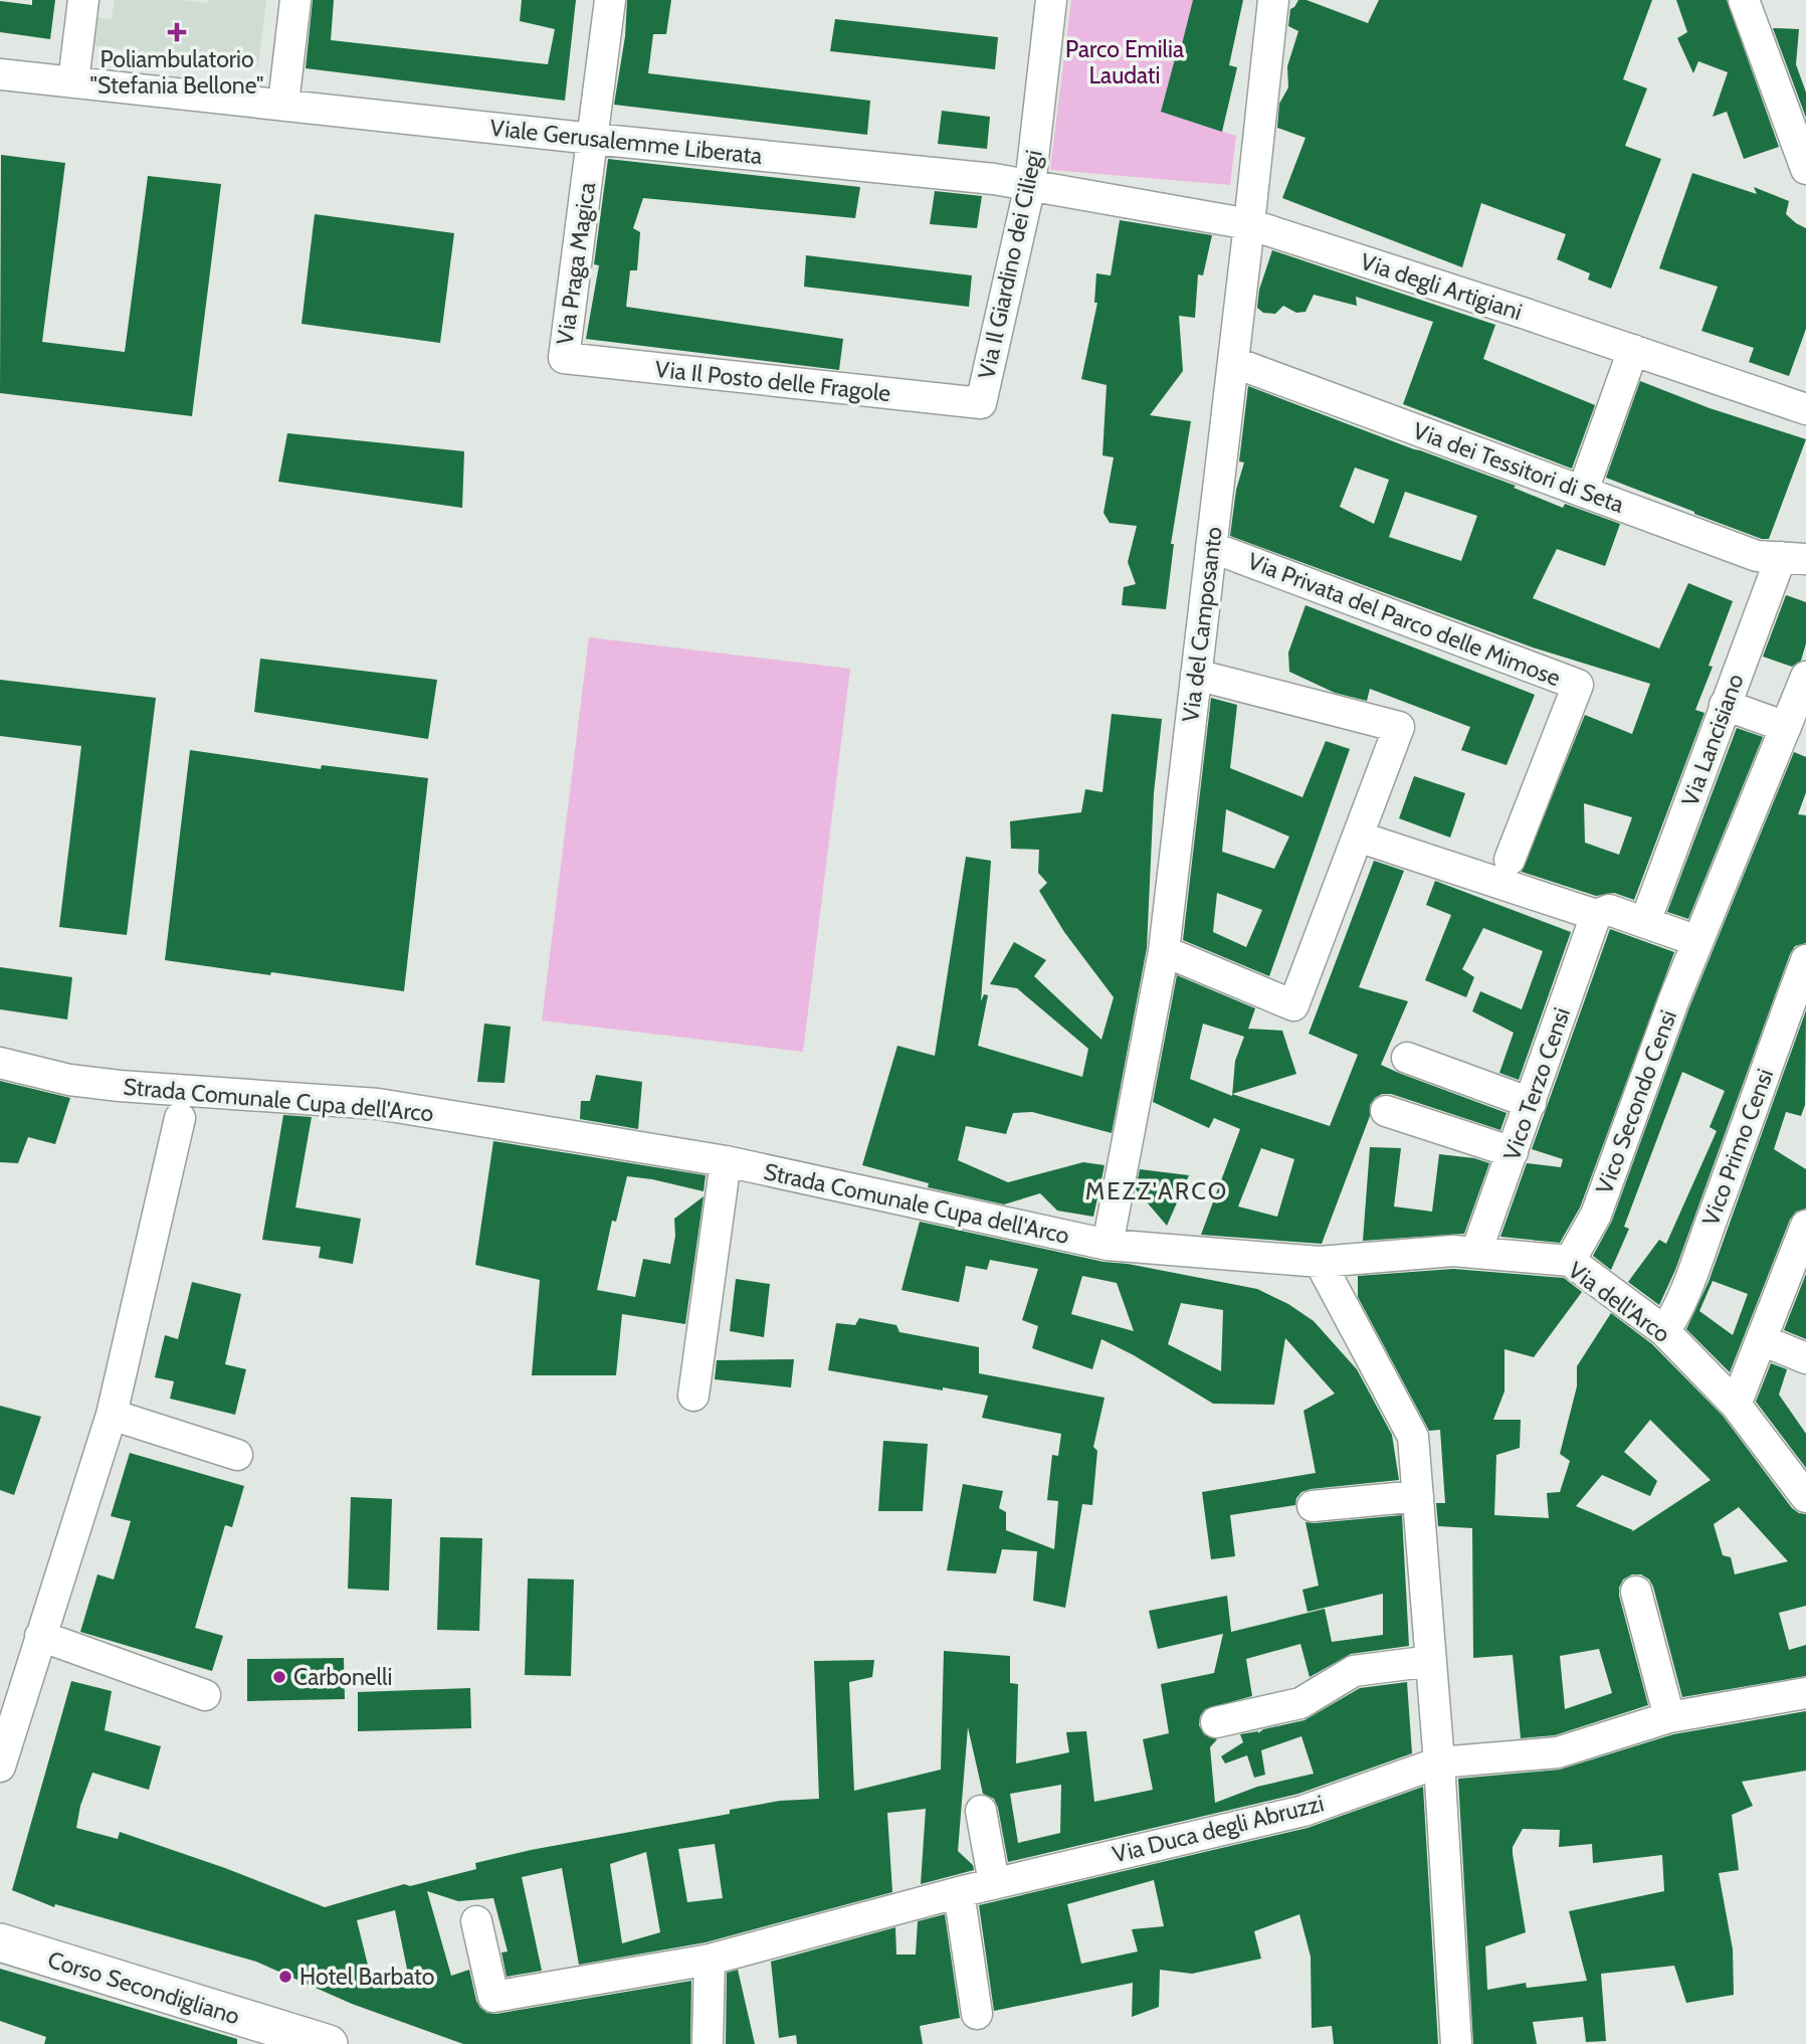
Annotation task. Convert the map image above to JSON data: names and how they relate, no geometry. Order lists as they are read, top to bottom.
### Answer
{
  "streets": {
    "main road": ["Corso Secondigliano"],
    "street": [
      "Viale Gerusalemme Liberata",
      "Via Praga Magica",
      "Via Il Giardino dei Ciliegi",
      "Via degli Artigiani",
      "Via Il Posto delle Fragole",
      "Via dei Tessitori di Seta",
      "Via Privata del Parco delle Mimose",
      "Via del Camposanto",
      "Via Lancisiano",
      "Vico Terzo Censi",
      "Strada Comunale Cupa dell'Arco",
      "Vico Secondo Censi",
      "Vico Primo Censi",
      "Via dell'Arco",
      "Via Duca degli Abruzzi"
    ]
  },
  "crossings": [
    ["Viale Gerusalemme Liberata", "Via Praga Magica"],
    ["Viale Gerusalemme Liberata", "Via Il Giardino dei Ciliegi"],
    ["Viale Gerusalemme Liberata", "Via degli Artigiani"],
    ["Viale Gerusalemme Liberata", "Via del Camposanto"],
    ["Via Praga Magica", "Via Il Posto delle Fragole"],
    ["Via Il Giardino dei Ciliegi", "Via Il Posto delle Fragole"],
    ["Via degli Artigiani", "Via del Camposanto"],
    ["Via dei Tessitori di Seta", "Via del Camposanto"],
    ["Via dei Tessitori di Seta", "Via Lancisiano"],
    ["Via Privata del Parco delle Mimose", "Via del Camposanto"],
    ["Via del Camposanto", "Strada Comunale Cupa dell'Arco"],
    ["Vico Terzo Censi", "Via dell'Arco"],
    ["Strada Comunale Cupa dell'Arco", "Via dell'Arco"],
    ["Vico Secondo Censi", "Via dell'Arco"],
    ["Vico Primo Censi", "Via dell'Arco"]
  ],
  "districts": ["MEZZ'ARCO"],
  "parks": ["Parco Emilia Laudati"],
  "places": {
    "health": ["Poliambulatorio \"Stefania Bellone\""],
    "other": ["Carbonelli", "Hotel Barbato"]
  }
}
